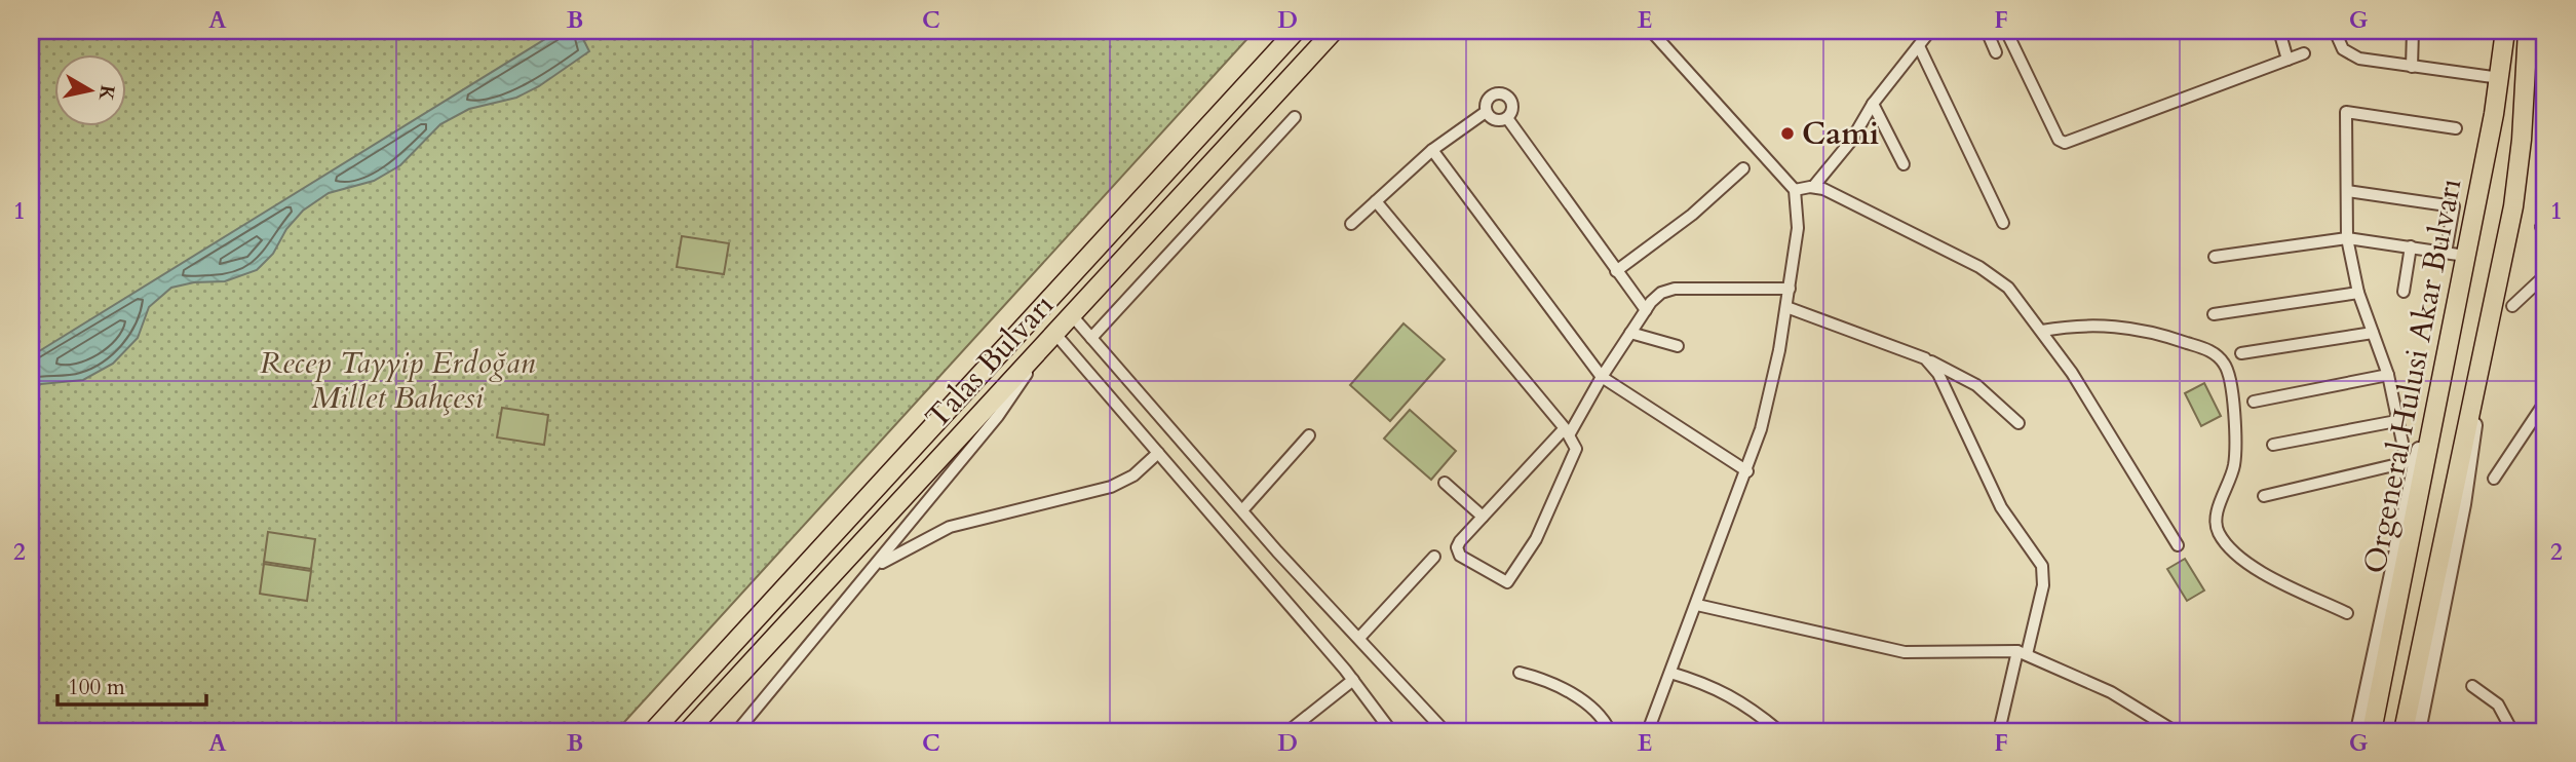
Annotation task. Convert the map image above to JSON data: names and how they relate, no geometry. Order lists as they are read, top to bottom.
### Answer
{
  "streets": {
    "main road": ["Talas Bulvarı", "Orgeneral Hulusi Akar Bulvarı"]
  },
  "parks": ["Recep Tayyip Erdoğan Millet Bahçesi"],
  "places": ["Cami"],
  "scale_bar": "100 m",
  "north": "right",
  "grid": {
    "columns": [
      "A",
      "B",
      "C",
      "D",
      "E",
      "F",
      "G"
    ],
    "rows": ["1", "2"]
  }
}
